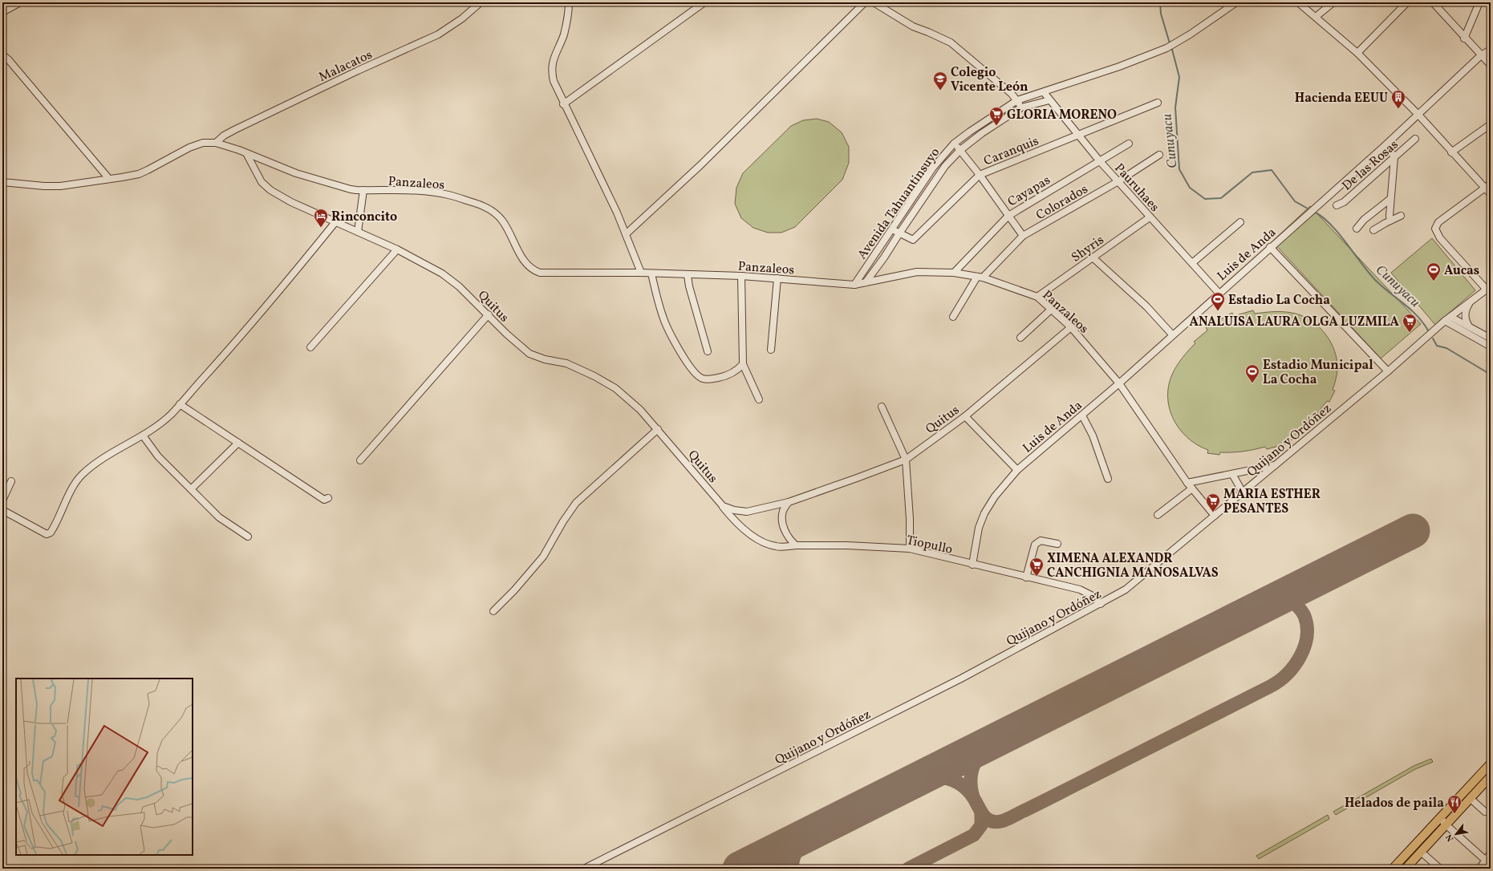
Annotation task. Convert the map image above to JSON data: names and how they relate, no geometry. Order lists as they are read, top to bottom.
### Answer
{
  "streets": {
    "street": [
      "Malacatos",
      "Caranquis",
      "De las Rosas",
      "Panzaleos",
      "Pauruhaes",
      "Cayapas",
      "Colorados",
      "Avenida Tahuantinsuyo",
      "Shyris",
      "Luis de Anda",
      "Quitus",
      "Quijano y Ordóñez",
      "Tiopullo"
    ]
  },
  "crossings": [
    ["Malacatos", "Panzaleos"],
    ["Caranquis", "Pauruhaes"],
    ["Caranquis", "Avenida Tahuantinsuyo"],
    ["Panzaleos", "Cayapas"],
    ["Panzaleos", "Colorados"],
    ["Panzaleos", "Avenida Tahuantinsuyo"],
    ["Panzaleos", "Shyris"],
    ["Panzaleos", "Luis de Anda"],
    ["Panzaleos", "Quitus"],
    ["Panzaleos", "Quijano y Ordóñez"],
    ["Pauruhaes", "Cayapas"],
    ["Pauruhaes", "Colorados"],
    ["Pauruhaes", "Avenida Tahuantinsuyo"],
    ["Pauruhaes", "Shyris"],
    ["Pauruhaes", "Luis de Anda"],
    ["Luis de Anda", "Tiopullo"],
    ["Quitus", "Tiopullo"],
    ["Quijano y Ordóñez", "Tiopullo"]
  ],
  "water": ["Cunuyacu"],
  "places": {
    "school or university": ["Colegio Vicente León"],
    "building": ["Hacienda EEUU"],
    "supermarket": [
      "GLORIA MORENO",
      "ANALUISA LAURA OLGA LUZMILA",
      "MARIA ESTHER PESANTES",
      "XIMENA ALEXANDR CANCHIGNIA MANOSALVAS"
    ],
    "hotel": ["Rinconcito"],
    "sports": ["Aucas", "Estadio La Cocha", "Estadio Municipal La Cocha"],
    "restaurant": ["Helados de paila"]
  },
  "north": "bottom left"
}
